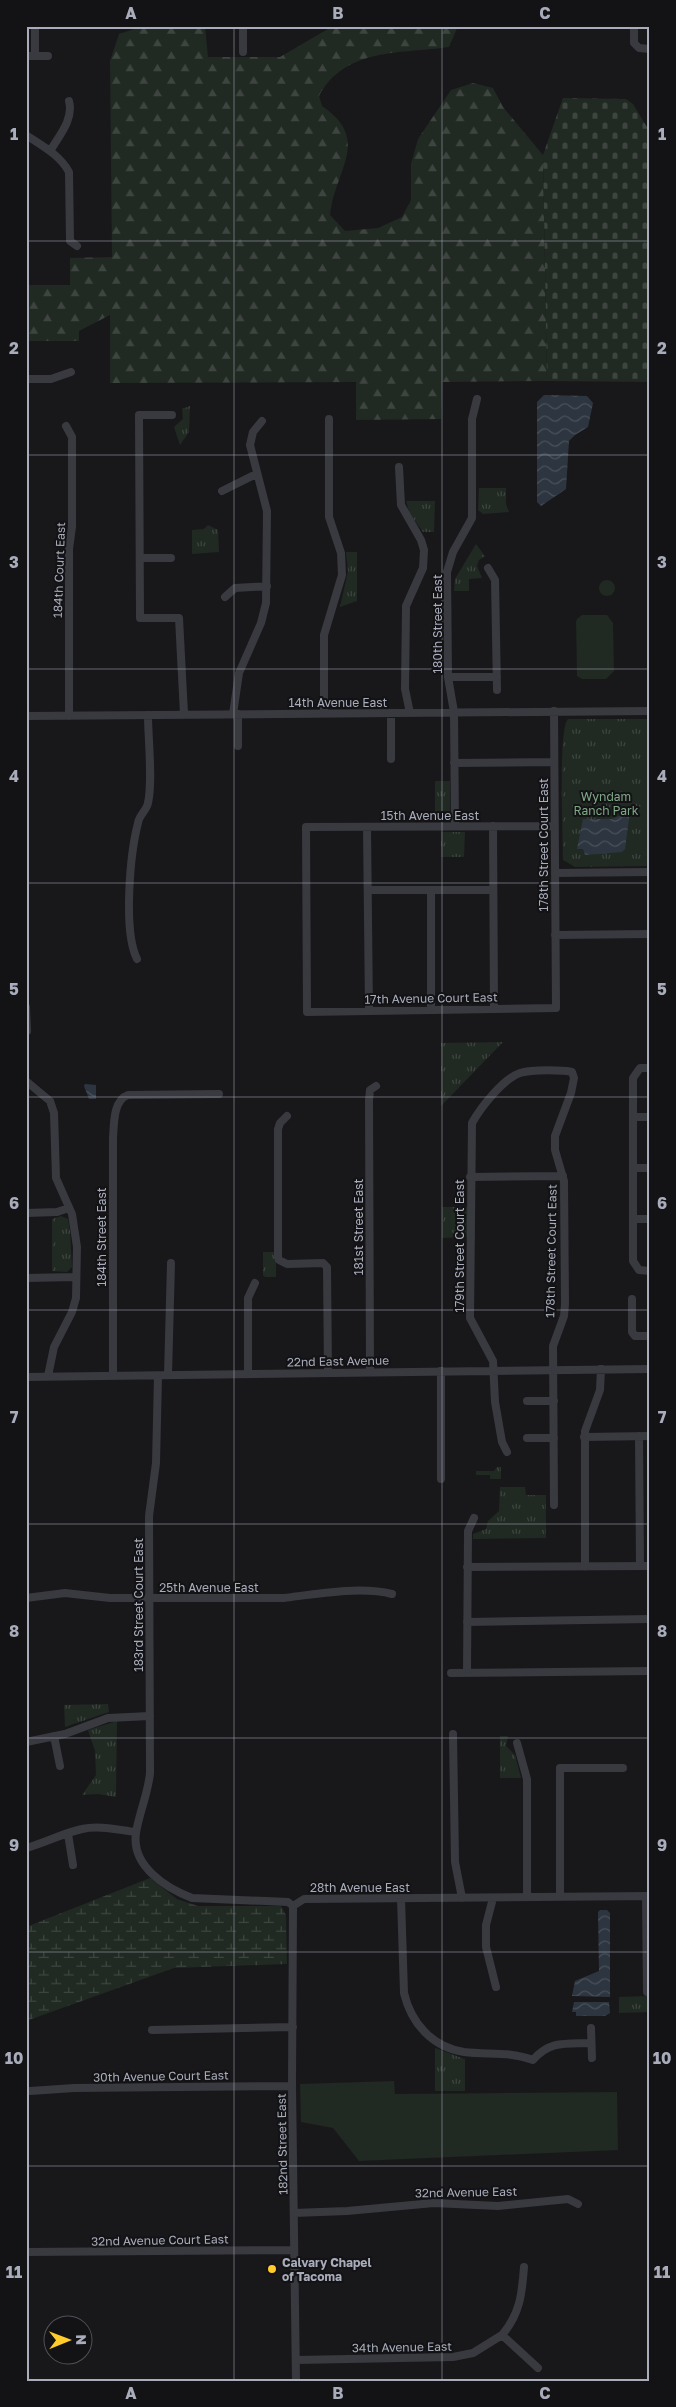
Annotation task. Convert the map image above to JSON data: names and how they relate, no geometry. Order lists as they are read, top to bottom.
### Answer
{
  "streets": {
    "street": [
      "184th Court East",
      "180th Street East",
      "14th Avenue East",
      "15th Avenue East",
      "178th Street Court East",
      "17th Avenue Court East",
      "181st Street East",
      "184th Street East",
      "179th Street Court East",
      "22nd East Avenue",
      "25th Avenue East",
      "183rd Street Court East",
      "28th Avenue East",
      "30th Avenue Court East",
      "182nd Street East",
      "32nd Avenue East",
      "32nd Avenue Court East",
      "34th Avenue East"
    ]
  },
  "crossings": [
    ["184th Court East", "14th Avenue East"],
    ["180th Street East", "14th Avenue East"],
    ["180th Street East", "15th Avenue East"],
    ["14th Avenue East", "178th Street Court East"],
    ["15th Avenue East", "178th Street Court East"],
    ["15th Avenue East", "17th Avenue Court East"],
    ["178th Street Court East", "17th Avenue Court East"],
    ["178th Street Court East", "179th Street Court East"],
    ["178th Street Court East", "22nd East Avenue"],
    ["181st Street East", "22nd East Avenue"],
    ["184th Street East", "22nd East Avenue"],
    ["179th Street Court East", "22nd East Avenue"],
    ["22nd East Avenue", "183rd Street Court East"],
    ["25th Avenue East", "183rd Street Court East"],
    ["183rd Street Court East", "28th Avenue East"],
    ["28th Avenue East", "182nd Street East"],
    ["30th Avenue Court East", "182nd Street East"],
    ["182nd Street East", "32nd Avenue East"],
    ["182nd Street East", "32nd Avenue Court East"],
    ["182nd Street East", "34th Avenue East"]
  ],
  "parks": ["Wyndam Ranch Park"],
  "places": ["Calvary Chapel of Tacoma"],
  "north": "right",
  "grid": {
    "columns": ["A", "B", "C"],
    "rows": [
      "1",
      "2",
      "3",
      "4",
      "5",
      "6",
      "7",
      "8",
      "9",
      "10",
      "11"
    ]
  }
}
